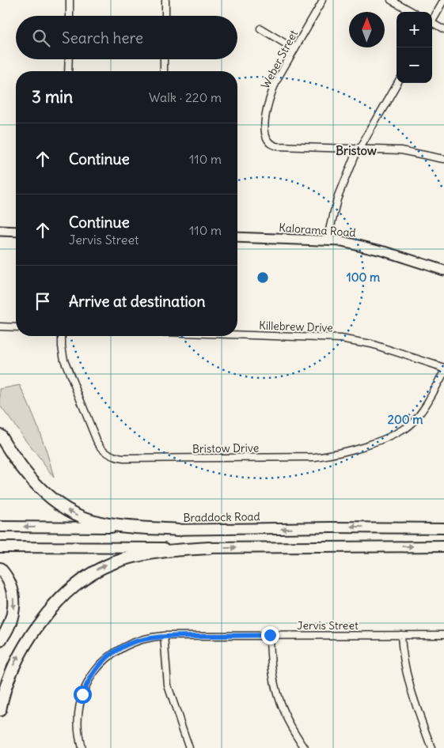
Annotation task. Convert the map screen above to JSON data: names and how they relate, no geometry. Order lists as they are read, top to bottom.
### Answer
{
  "streets": {
    "main road": ["Braddock Road"],
    "street": [
      "Weber Street",
      "Kalorama Road",
      "Killebrew Drive",
      "Bristow Drive",
      "Jervis Street"
    ]
  },
  "districts": ["Bristow"],
  "north": "top",
  "page": {
    "map_buttons": ["+", "−"],
    "search": "Search here",
    "heading": ["3 min", "Walk · 220 m"],
    "list": [
      ["Continue", "110 m"],
      ["Continue", "Jervis Street", "110 m"],
      "Arrive at destination"
    ]
  },
  "rings": ["100 m", "200 m"]
}
